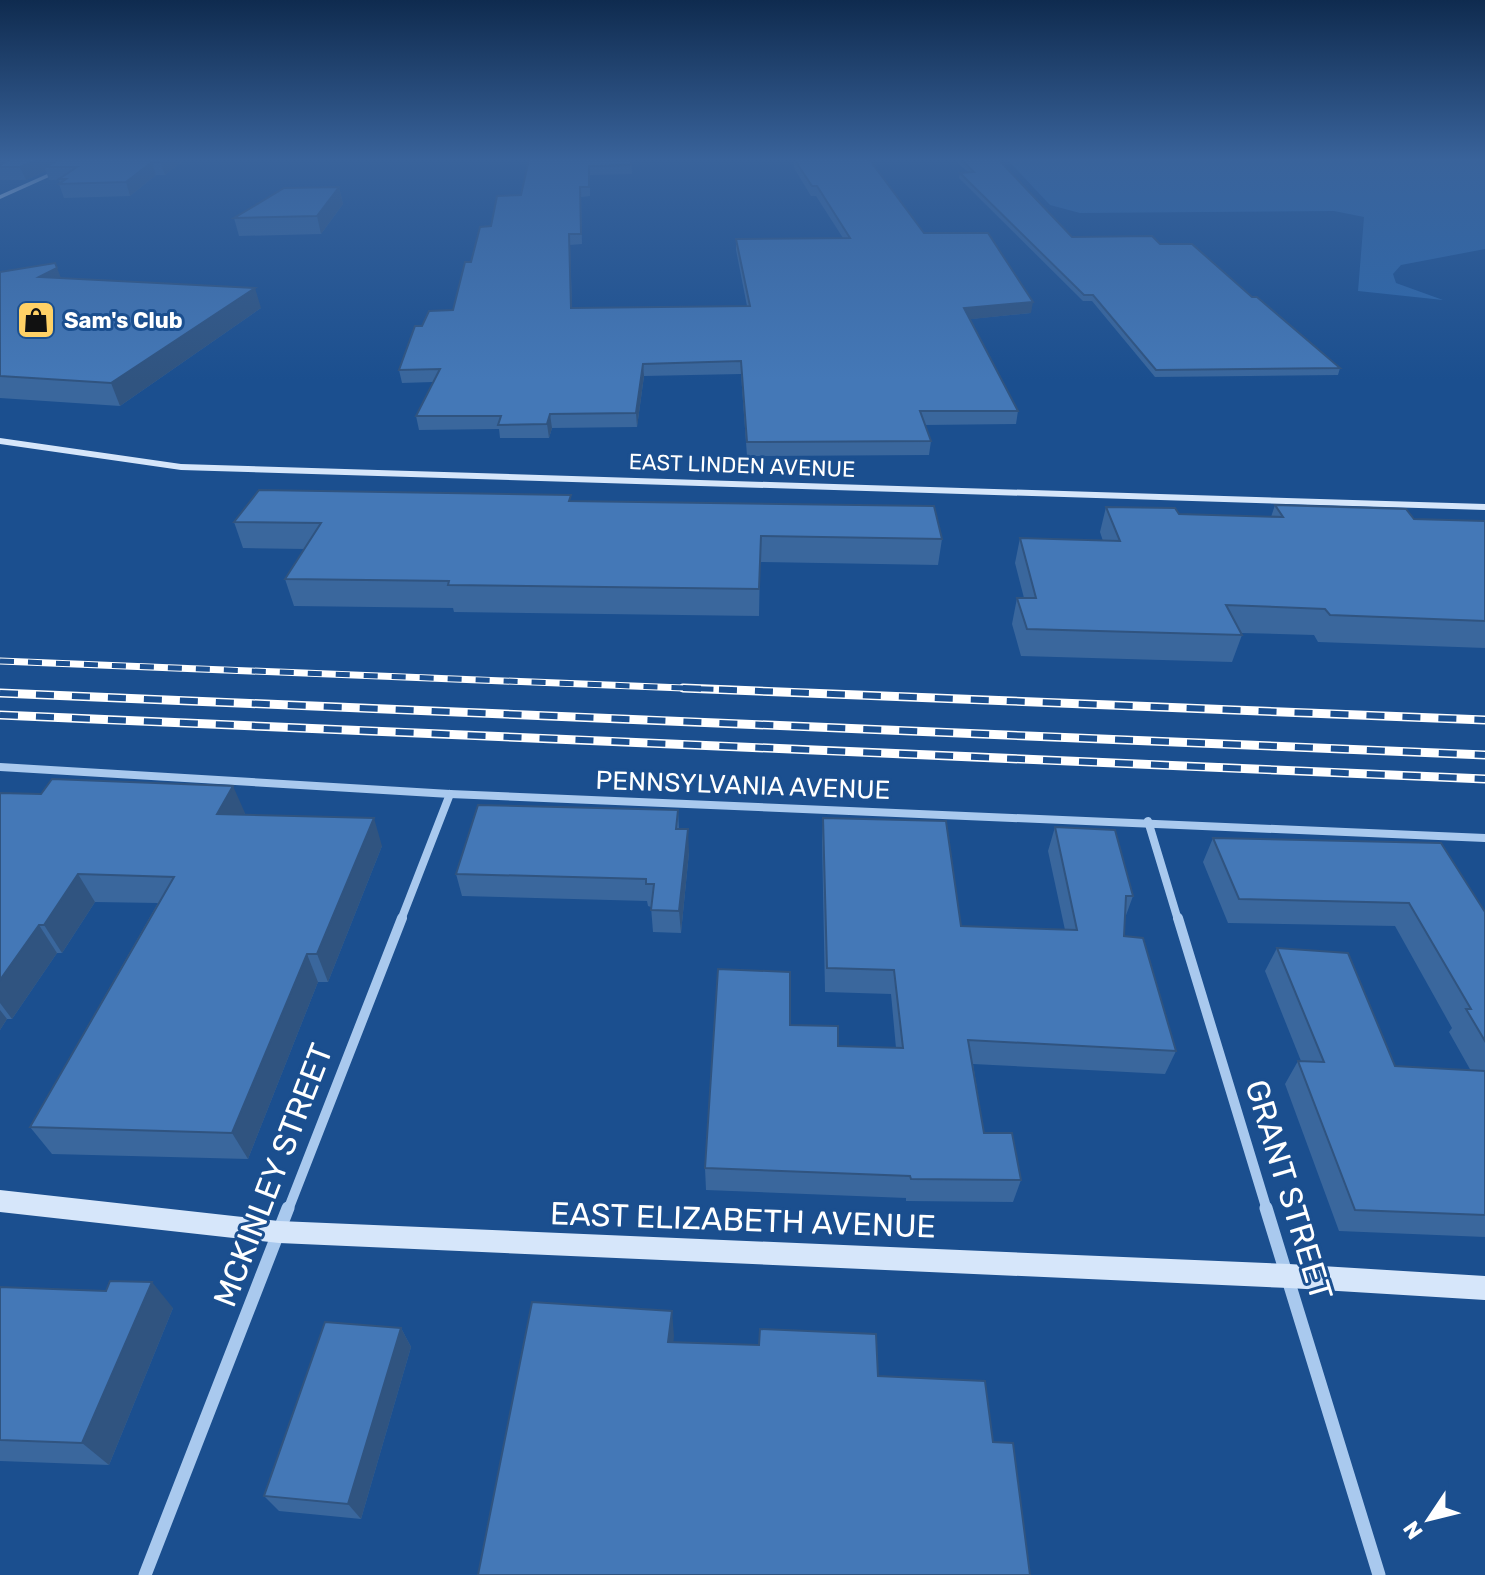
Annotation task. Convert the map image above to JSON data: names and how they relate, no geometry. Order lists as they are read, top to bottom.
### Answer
{
  "streets": {
    "street": [
      "EAST LINDEN AVENUE",
      "PENNSYLVANIA AVENUE",
      "MCKINLEY STREET",
      "GRANT STREET",
      "EAST ELIZABETH AVENUE"
    ]
  },
  "crossings": [
    ["PENNSYLVANIA AVENUE", "MCKINLEY STREET"],
    ["PENNSYLVANIA AVENUE", "GRANT STREET"],
    ["MCKINLEY STREET", "EAST ELIZABETH AVENUE"],
    ["GRANT STREET", "EAST ELIZABETH AVENUE"]
  ],
  "places": {
    "shop": ["Sam's Club"]
  },
  "north": "bottom left"
}
